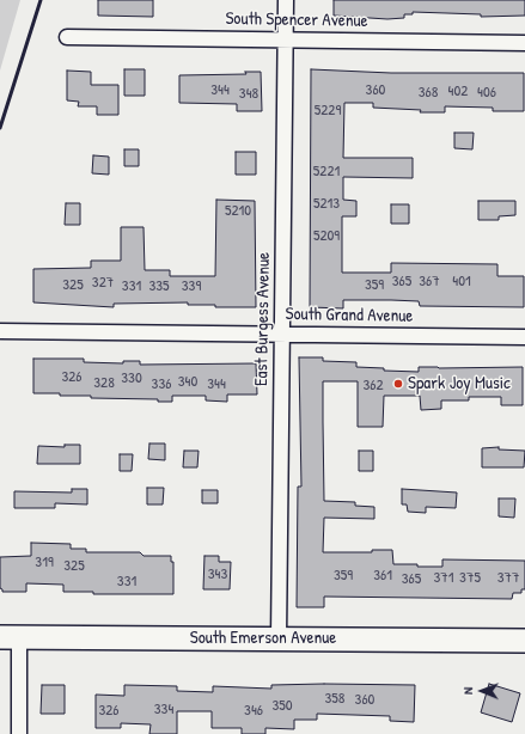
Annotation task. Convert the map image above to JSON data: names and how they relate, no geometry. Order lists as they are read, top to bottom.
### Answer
{
  "streets": {
    "main road": ["South Emerson Avenue"],
    "street": ["South Spencer Avenue", "South Grand Avenue", "East Burgess Avenue"]
  },
  "crossings": [
    ["South Spencer Avenue", "East Burgess Avenue"],
    ["South Grand Avenue", "East Burgess Avenue"],
    ["East Burgess Avenue", "South Emerson Avenue"]
  ],
  "places": ["Spark Joy Music"],
  "house_numbers": [
    "344",
    "360",
    "402",
    "368",
    "406",
    "348",
    "5229",
    "5221",
    "5213",
    "5210",
    "5209",
    "365",
    "367",
    "401",
    "327",
    "325",
    "359",
    "331",
    "335",
    "339",
    "326",
    "330",
    "340",
    "328",
    "336",
    "344",
    "362",
    "319",
    "325",
    "343",
    "359",
    "361",
    "371",
    "375",
    "377",
    "365",
    "331",
    "358",
    "360",
    "350",
    "334",
    "326",
    "346"
  ],
  "north": "left"
}
